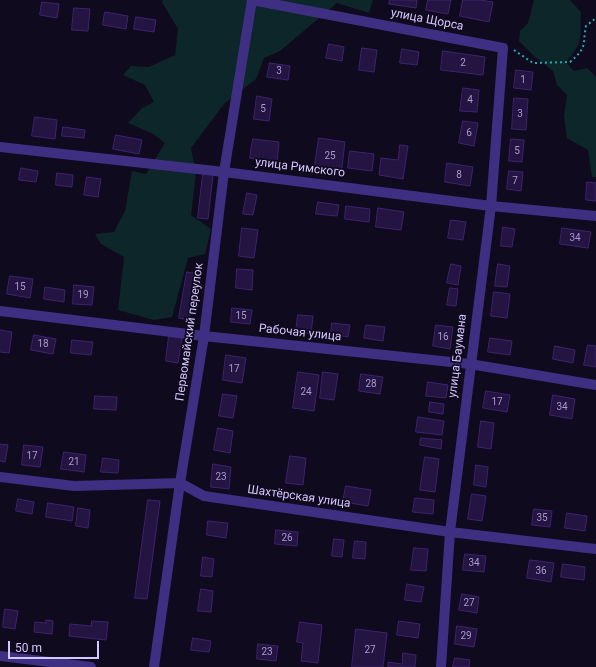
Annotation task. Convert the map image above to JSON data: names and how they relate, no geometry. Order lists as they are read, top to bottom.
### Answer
{
  "streets": {
    "street": [
      "улица Щорса",
      "улица Римского",
      "Первомайский переулок",
      "Рабочая улица",
      "улица Баумана",
      "Шахтёрская улица"
    ]
  },
  "crossings": [
    ["улица Щорса", "Первомайский переулок"],
    ["улица Щорса", "улица Баумана"],
    ["улица Римского", "Первомайский переулок"],
    ["улица Римского", "улица Баумана"],
    ["Первомайский переулок", "Рабочая улица"],
    ["Первомайский переулок", "Шахтёрская улица"],
    ["Рабочая улица", "улица Баумана"],
    ["улица Баумана", "Шахтёрская улица"]
  ],
  "house_numbers": [
    "2",
    "3",
    "1",
    "4",
    "5",
    "3",
    "6",
    "5",
    "25",
    "8",
    "7",
    "34",
    "15",
    "19",
    "15",
    "16",
    "18",
    "17",
    "28",
    "24",
    "17",
    "34",
    "17",
    "21",
    "23",
    "35",
    "26",
    "34",
    "36",
    "27",
    "29",
    "27",
    "23"
  ],
  "scale_bar": "50 m"
}
